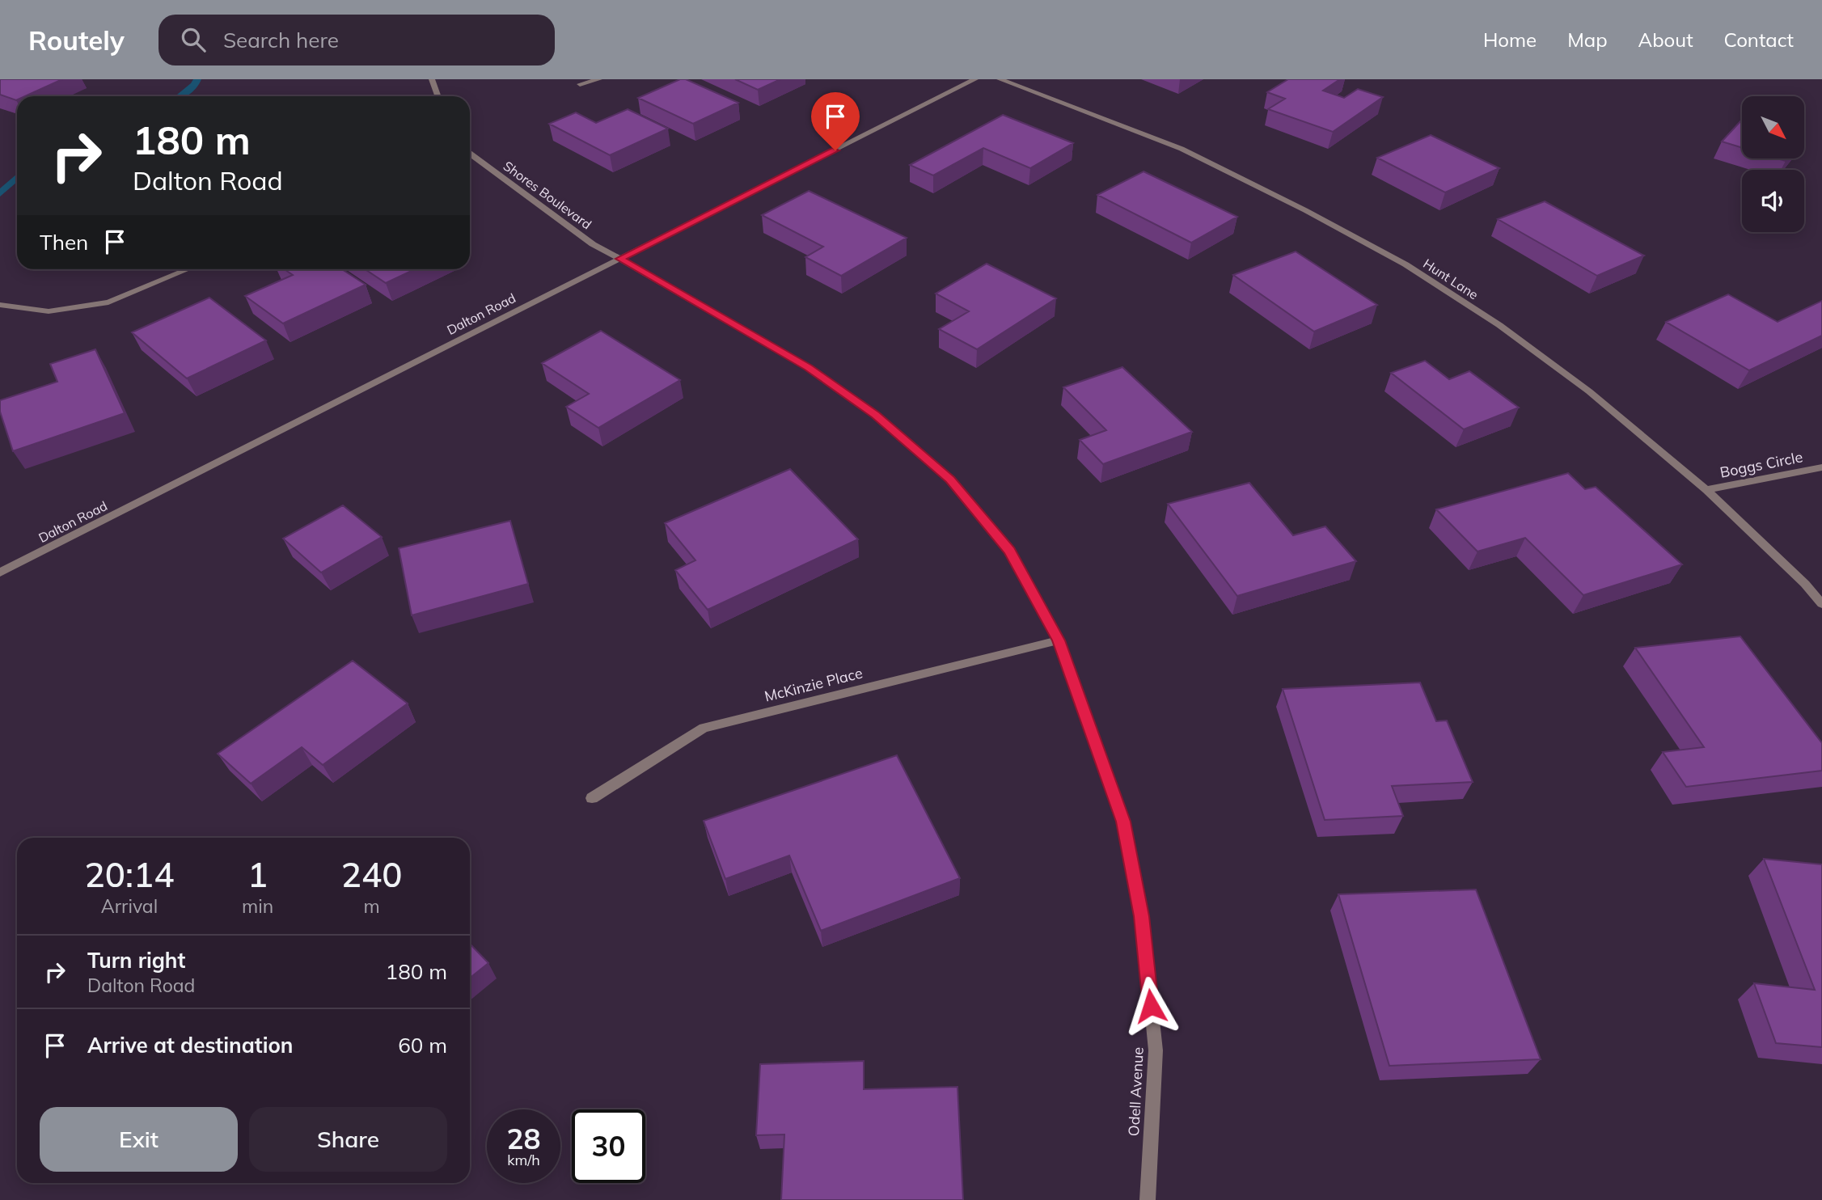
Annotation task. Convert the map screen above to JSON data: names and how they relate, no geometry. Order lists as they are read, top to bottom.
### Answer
{
  "streets": {
    "street": [
      "Shores Boulevard",
      "Hunt Lane",
      "Dalton Road",
      "Boggs Circle",
      "McKinzie Place",
      "Odell Avenue"
    ]
  },
  "crossings": [
    ["Shores Boulevard", "Dalton Road"],
    ["Shores Boulevard", "Odell Avenue"],
    ["Hunt Lane", "Boggs Circle"],
    ["Dalton Road", "Odell Avenue"],
    ["McKinzie Place", "Odell Avenue"]
  ],
  "north": "bottom right",
  "page": {
    "header": "Routely",
    "search": "Search here",
    "nav": [
      "Home",
      "Map",
      "About",
      "Contact"
    ],
    "turn": ["180 m", "Dalton Road"],
    "then": "Then",
    "eta": [
      "20:14",
      "Arrival",
      "1",
      "min",
      "240",
      "m"
    ],
    "list": [
      {
        "name": "Turn right",
        "note": "Dalton Road",
        "value": "180 m"
      },
      {
        "name": "Arrive at destination",
        "value": "60 m"
      }
    ],
    "buttons": ["Exit", "Share"],
    "speed": "28 km/h",
    "limit": "30"
  }
}
